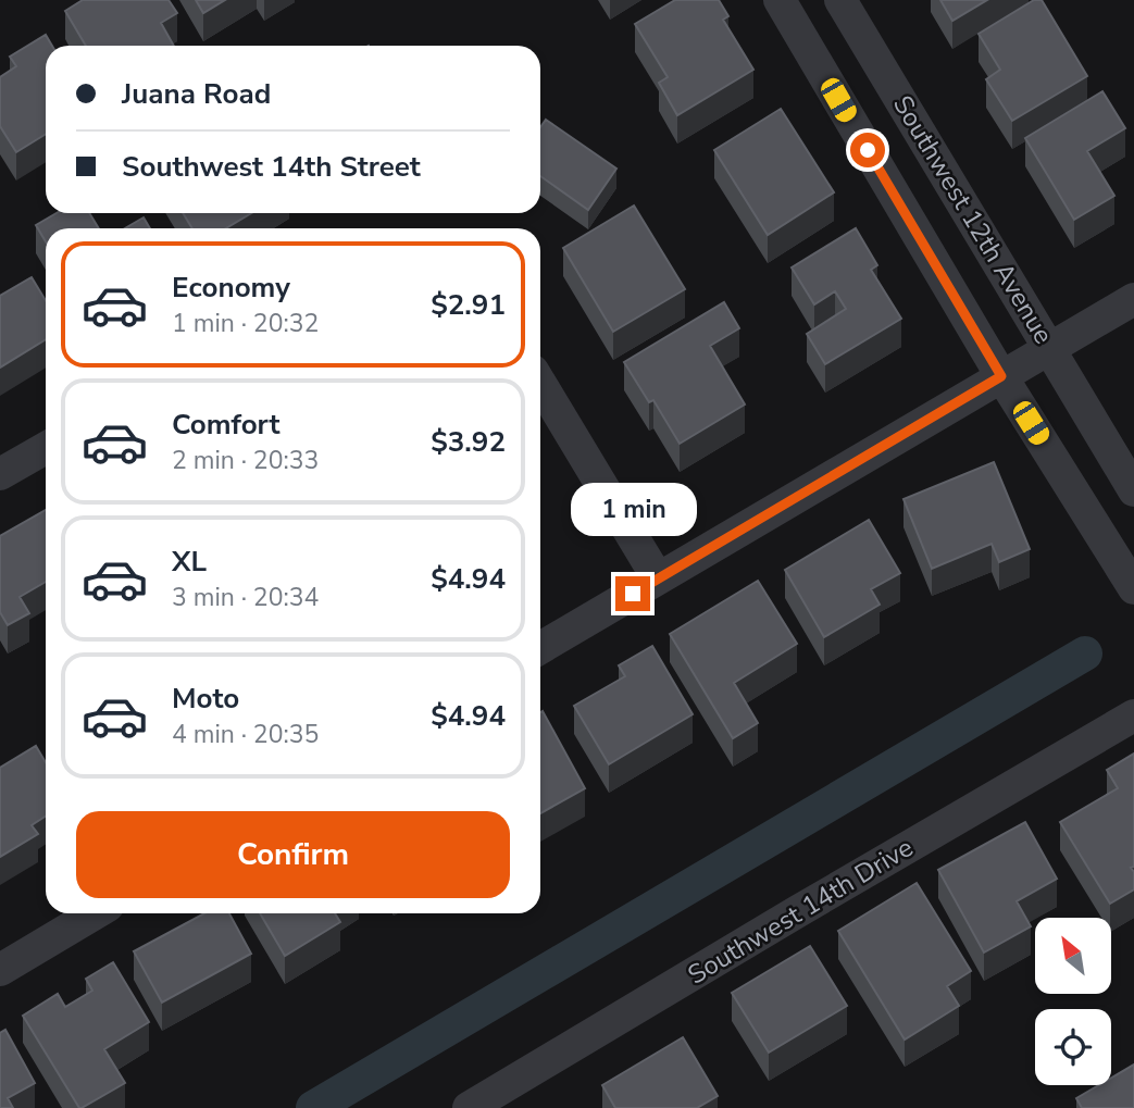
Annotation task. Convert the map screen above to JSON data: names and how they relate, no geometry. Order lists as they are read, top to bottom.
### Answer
{
  "streets": {
    "street": ["Southwest 12th Avenue", "Southwest 14th Drive"]
  },
  "north": "top left",
  "page": {
    "banner": ["Juana Road", "Southwest 14th Street"],
    "list": [
      {
        "name": "Economy",
        "note": "1 min · 20:32",
        "value": "$2.91"
      },
      {
        "name": "Comfort",
        "note": "2 min · 20:33",
        "value": "$3.92"
      },
      {
        "name": "XL",
        "note": "3 min · 20:34",
        "value": "$4.94"
      },
      {
        "name": "Moto",
        "note": "4 min · 20:35",
        "value": "$4.94"
      }
    ],
    "bubble": "1 min",
    "buttons": "Confirm"
  }
}
